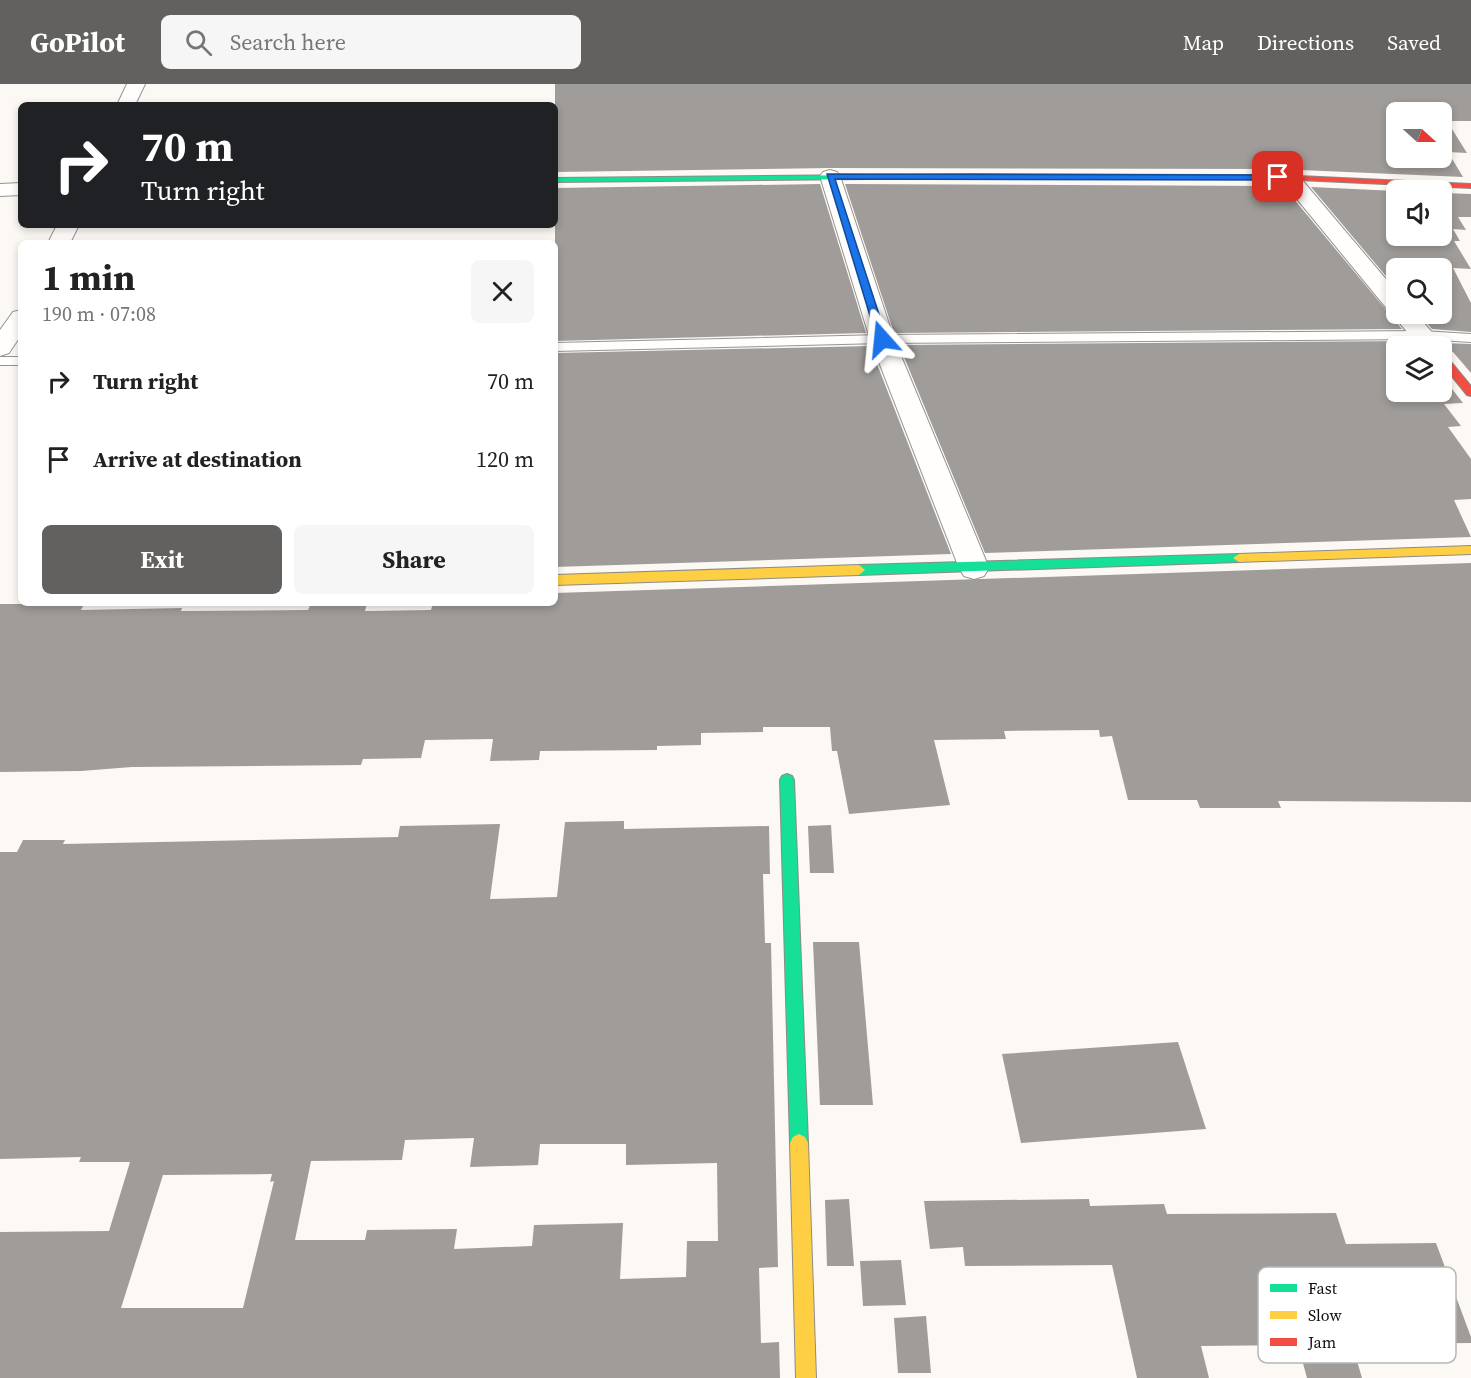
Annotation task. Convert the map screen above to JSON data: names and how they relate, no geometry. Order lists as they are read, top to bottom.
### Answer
{
  "legend": ["Fast", "Slow", "Jam"],
  "north": "right",
  "page": {
    "header": "GoPilot",
    "search": "Search here",
    "nav": ["Map", "Directions", "Saved"],
    "turn": ["70 m", "Turn right"],
    "heading": ["1 min", "190 m · 07:08"],
    "list": [
      {
        "name": "Turn right",
        "value": "70 m"
      },
      {
        "name": "Arrive at destination",
        "value": "120 m"
      }
    ],
    "buttons": ["Exit", "Share"]
  }
}
